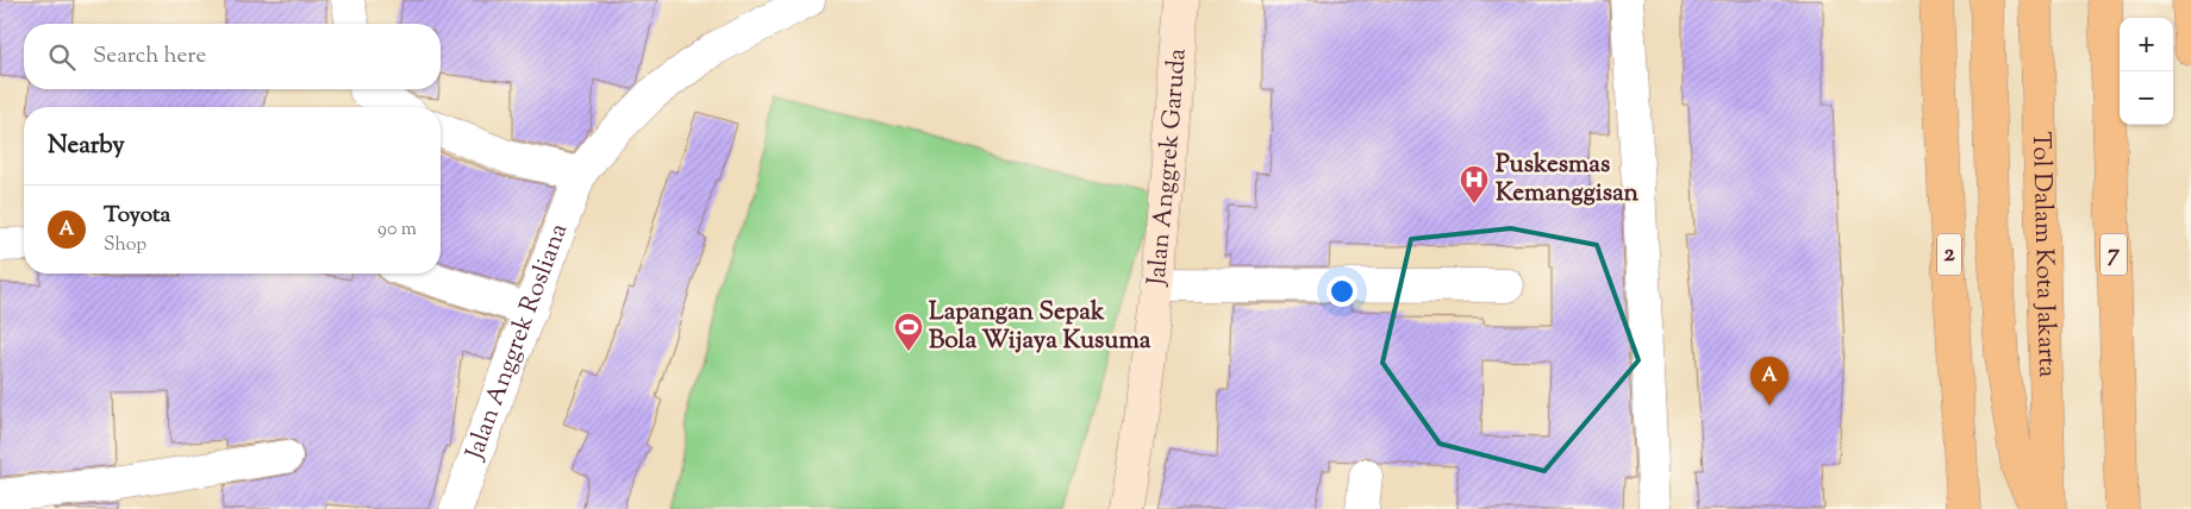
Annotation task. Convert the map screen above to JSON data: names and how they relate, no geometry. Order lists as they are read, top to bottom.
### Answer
{
  "streets": {
    "highway": ["2", "Tol Dalam Kota Jakarta", "7"],
    "street": ["Jalan Anggrek Garuda", "Jalan Anggrek Rosliana"]
  },
  "places": {
    "hospital": ["Puskesmas Kemanggisan"],
    "sports": ["Lapangan Sepak Bola Wijaya Kusuma"]
  },
  "page": {
    "map_buttons": ["+", "−"],
    "search": "Search here",
    "heading": "Nearby",
    "list": [
      {
        "mark": "A",
        "name": "Toyota",
        "note": "Shop",
        "value": "90 m"
      }
    ],
    "pins": "A"
  }
}
